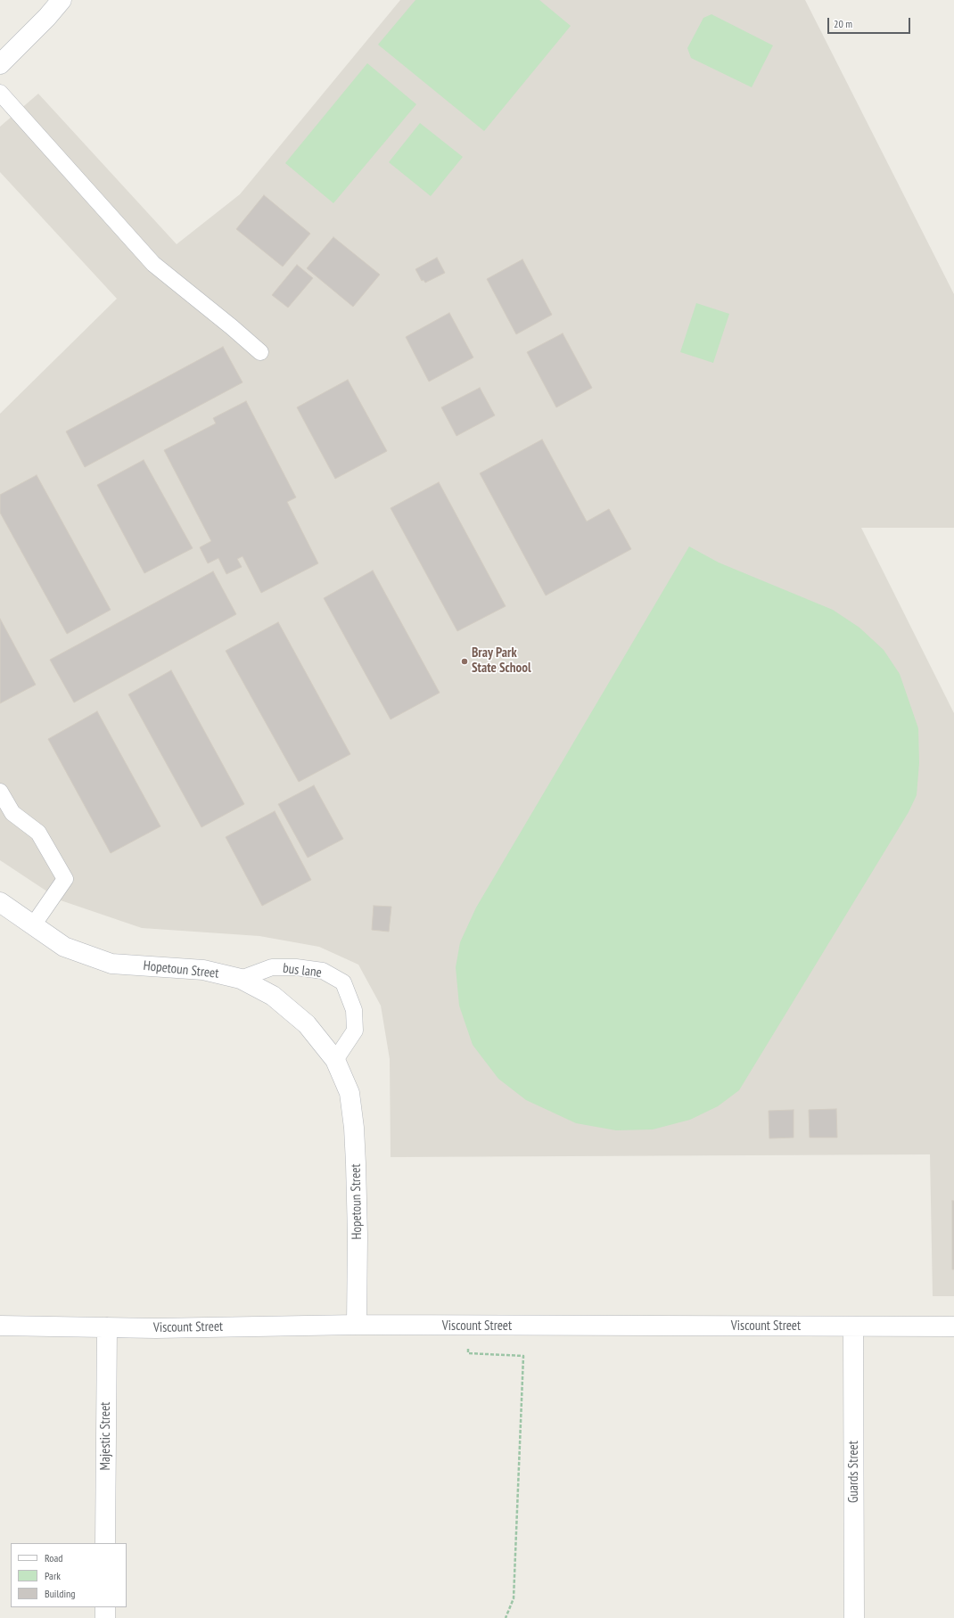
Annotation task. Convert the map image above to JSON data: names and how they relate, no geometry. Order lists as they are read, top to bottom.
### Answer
{
  "streets": {
    "street": [
      "Hopetoun Street",
      "Viscount Street",
      "Majestic Street",
      "Guards Street"
    ],
    "lane": ["bus lane"]
  },
  "crossings": [
    ["Hopetoun Street", "bus lane"],
    ["Hopetoun Street", "Viscount Street"],
    ["Viscount Street", "Majestic Street"],
    ["Viscount Street", "Guards Street"]
  ],
  "places": ["Bray Park State School"],
  "legend": ["Road", "Park", "Building"],
  "scale_bar": "20 m"
}
